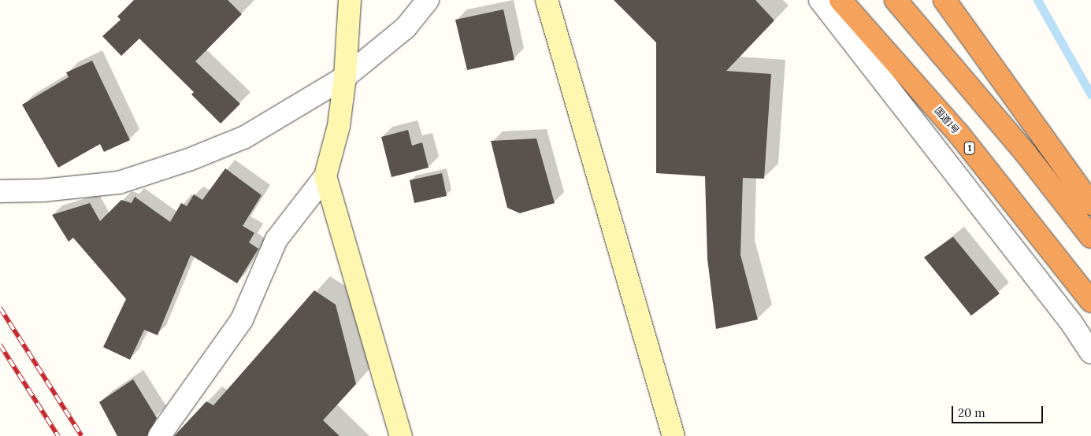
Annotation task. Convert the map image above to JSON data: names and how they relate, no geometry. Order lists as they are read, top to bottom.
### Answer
{
  "streets": {
    "highway": ["国道1号", "1"]
  },
  "scale_bar": "20 m"
}
